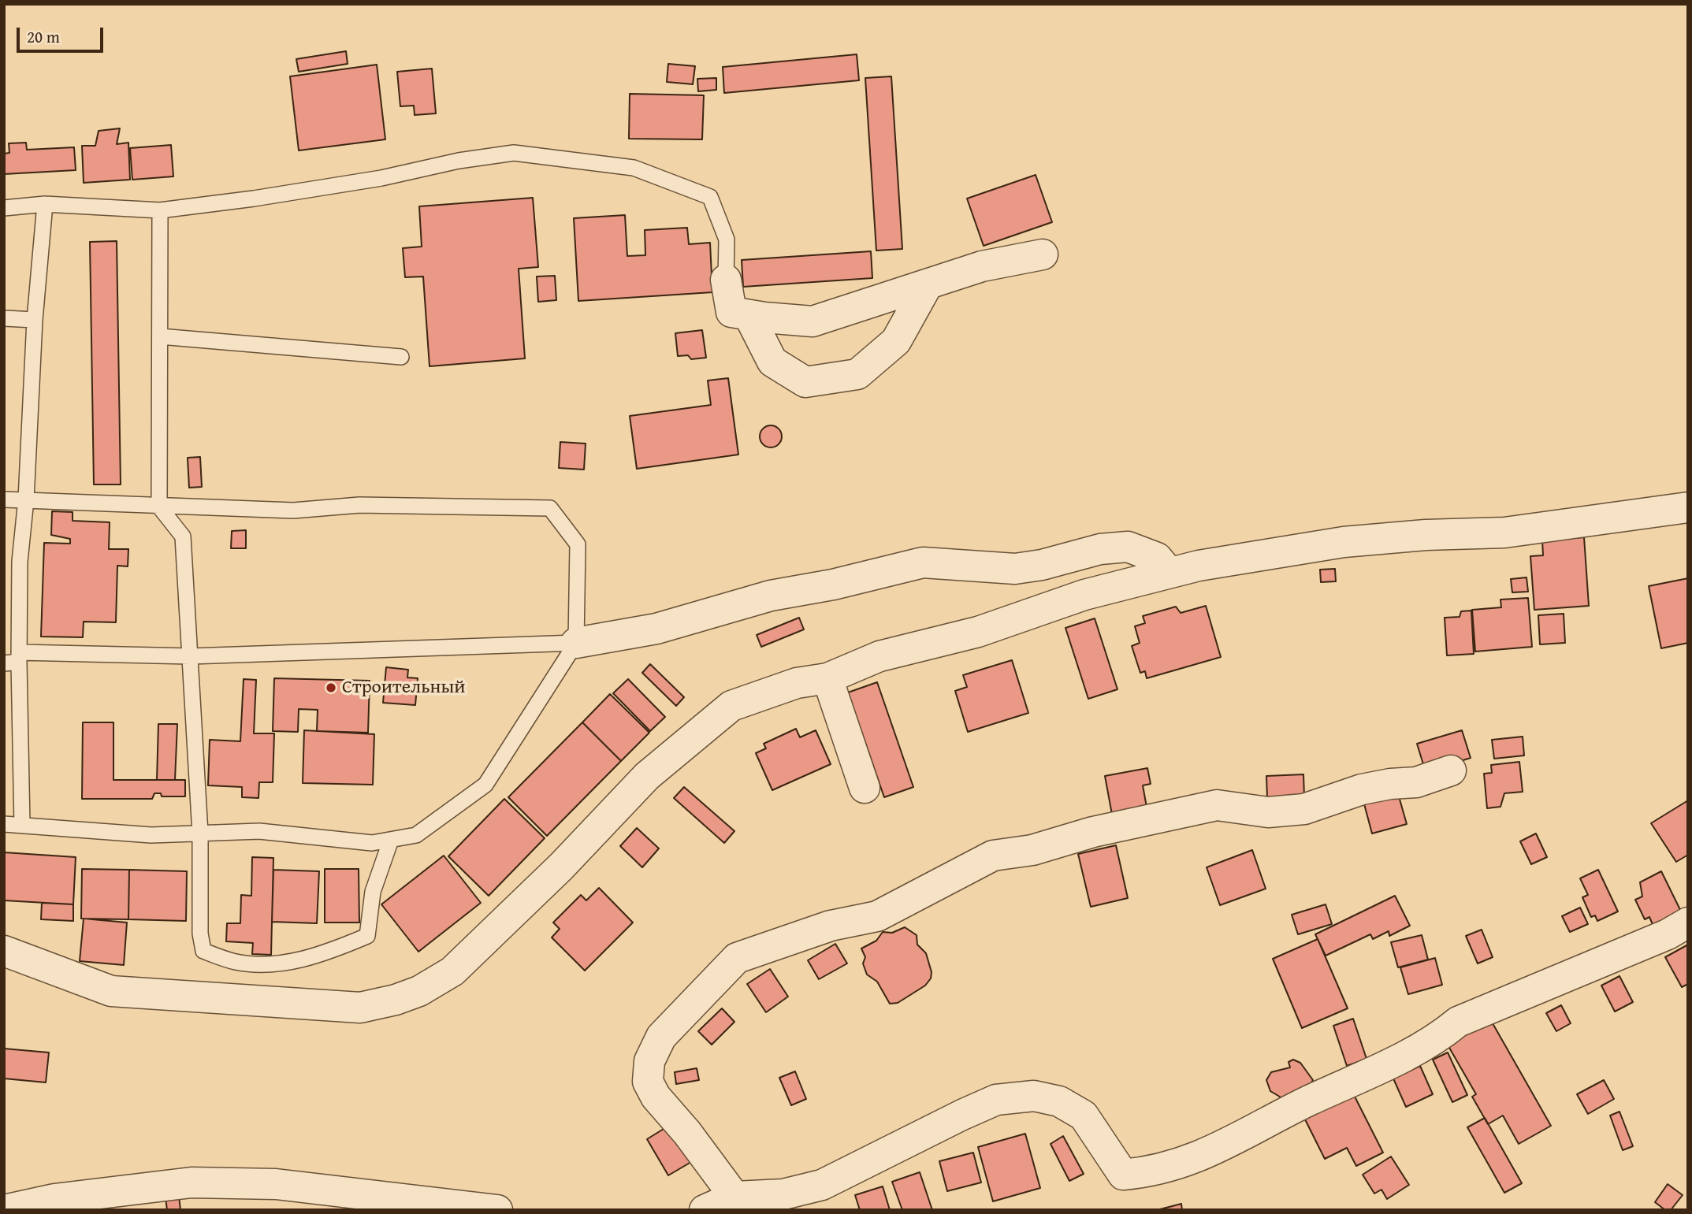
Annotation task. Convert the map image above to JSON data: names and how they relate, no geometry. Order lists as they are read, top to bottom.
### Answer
{
  "places": ["Строительный"],
  "scale_bar": "20 m"
}
